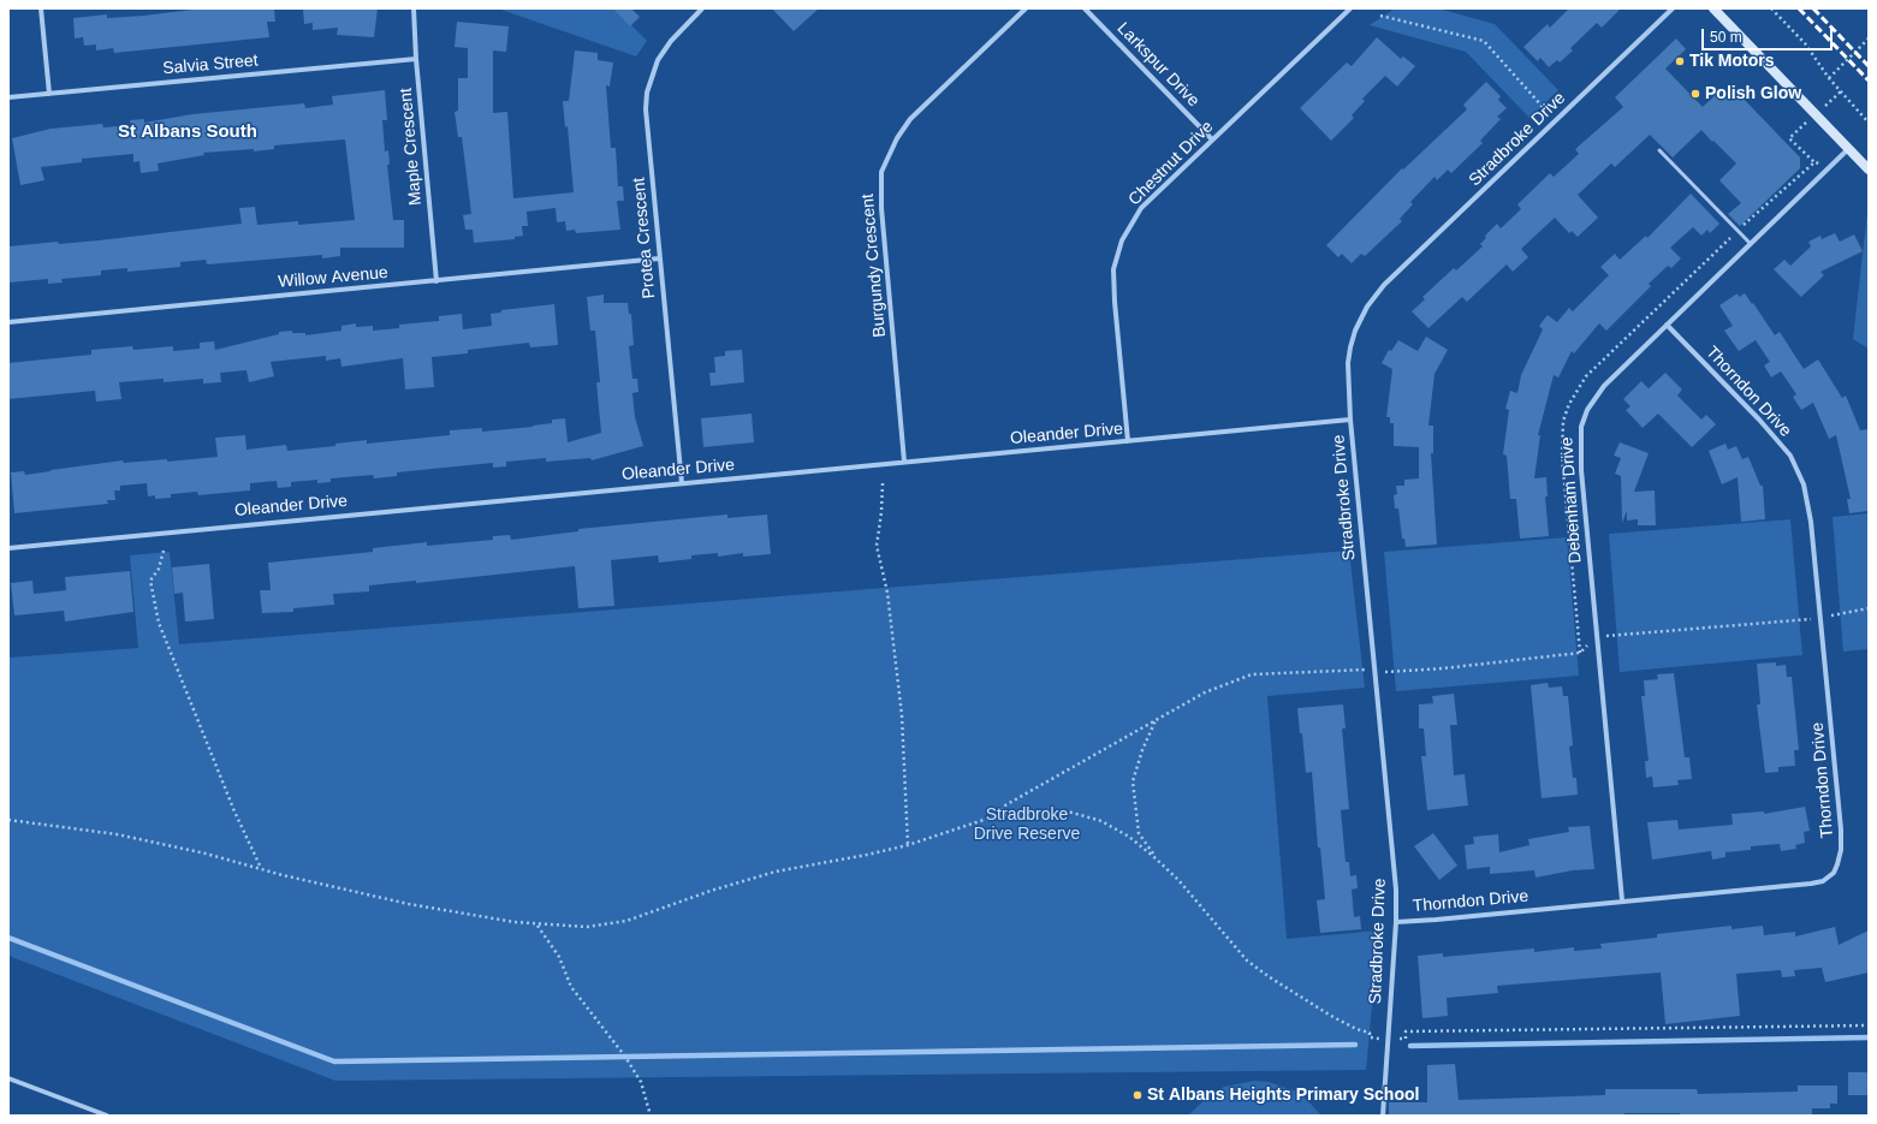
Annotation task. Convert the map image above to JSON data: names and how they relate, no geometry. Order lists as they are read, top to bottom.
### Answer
{
  "streets": {
    "street": [
      "Salvia Street",
      "Larkspur Drive",
      "Stradbroke Drive",
      "Maple Crescent",
      "Chestnut Drive",
      "Protea Crescent",
      "Burgundy Crescent",
      "Willow Avenue",
      "Thorndon Drive",
      "Oleander Drive",
      "Debenham Drive"
    ]
  },
  "crossings": [
    ["Salvia Street", "Maple Crescent"],
    ["Larkspur Drive", "Chestnut Drive"],
    ["Stradbroke Drive", "Thorndon Drive"],
    ["Stradbroke Drive", "Oleander Drive"],
    ["Maple Crescent", "Willow Avenue"],
    ["Chestnut Drive", "Oleander Drive"],
    ["Protea Crescent", "Willow Avenue"],
    ["Protea Crescent", "Oleander Drive"],
    ["Burgundy Crescent", "Oleander Drive"],
    ["Thorndon Drive", "Debenham Drive"]
  ],
  "districts": ["St Albans South"],
  "parks": ["Stradbroke Drive Reserve"],
  "places": ["Tik Motors", "Polish Glow", "St Albans Heights Primary School"],
  "scale_bar": "50 m"
}
